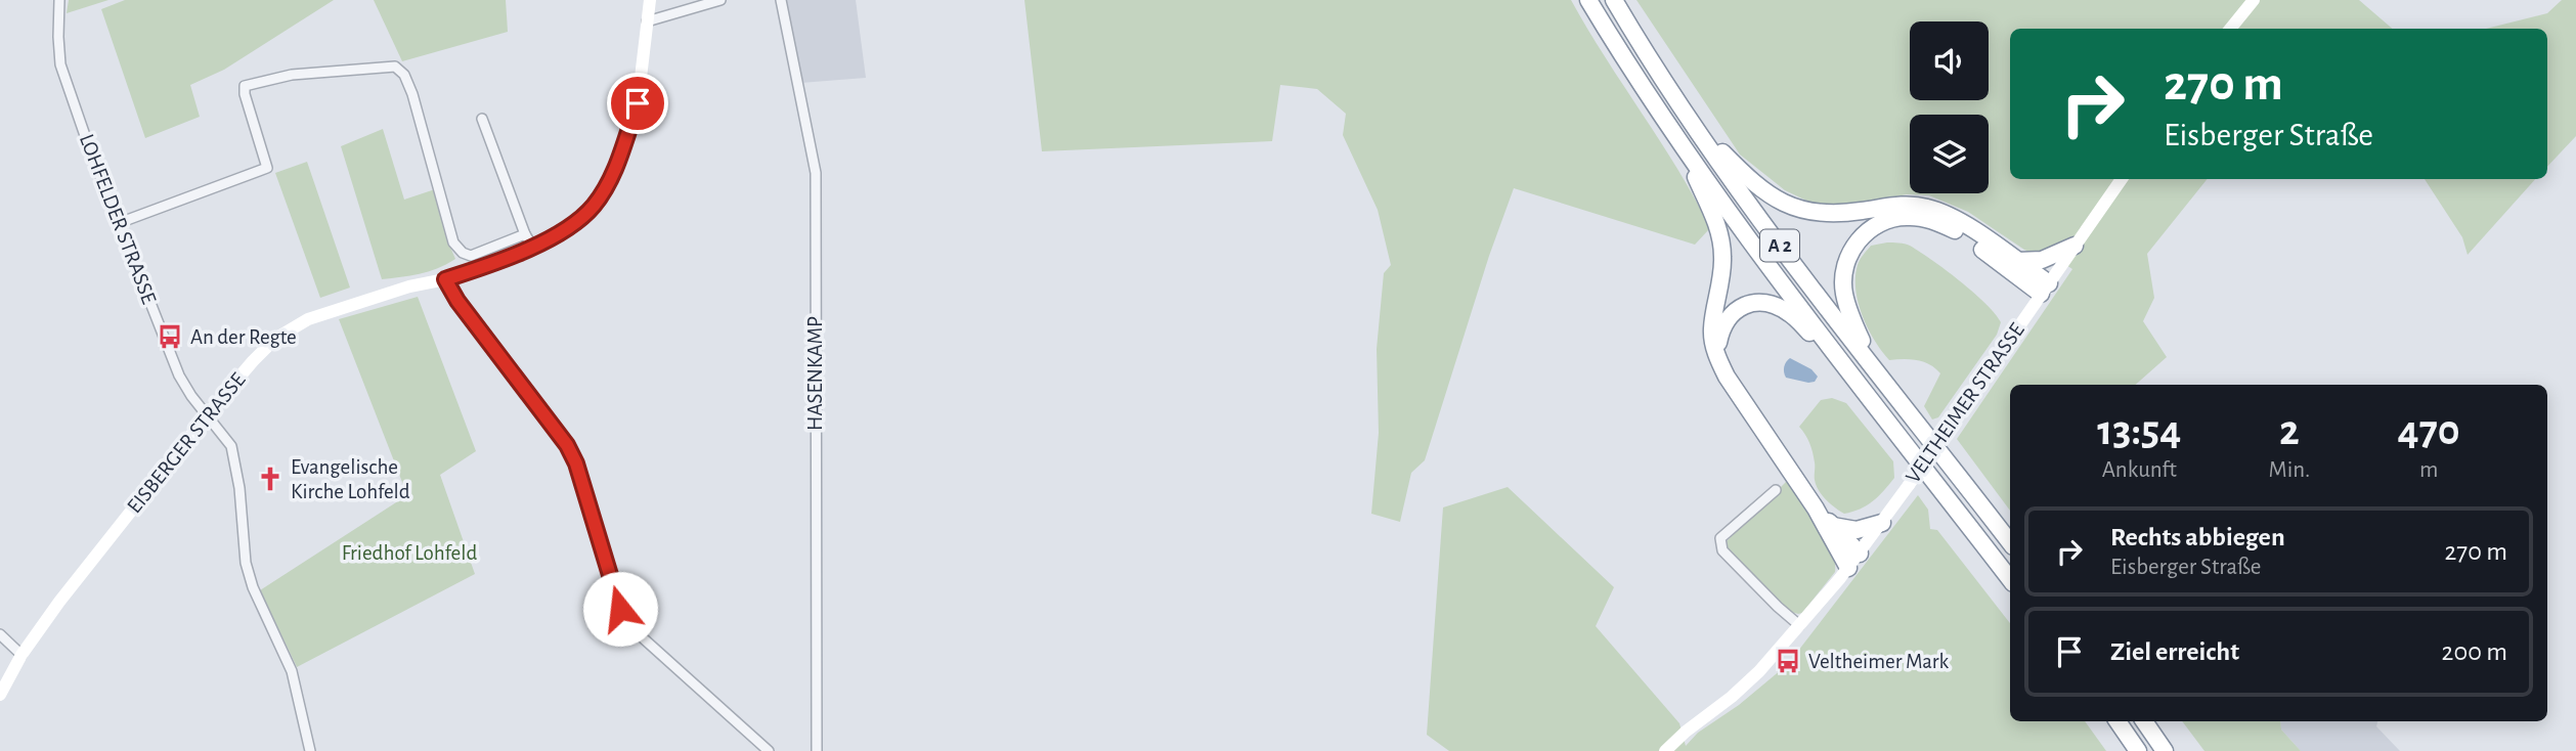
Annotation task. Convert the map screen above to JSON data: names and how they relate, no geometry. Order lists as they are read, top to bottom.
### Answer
{
  "streets": {
    "highway": ["A 2"],
    "main road": ["VELTHEIMER STRASSE", "EISBERGER STRASSE"],
    "street": ["LOHFELDER STRASSE", "HASENKAMP"]
  },
  "crossings": [
    ["LOHFELDER STRASSE", "EISBERGER STRASSE"]
  ],
  "parks": ["Friedhof Lohfeld"],
  "places": {
    "bus stop": ["An der Regte", "Veltheimer Mark"],
    "church": ["Evangelische Kirche Lohfeld"]
  },
  "page": {
    "turn": ["270 m", "Eisberger Straße"],
    "eta": [
      "13:54",
      "Ankunft",
      "2",
      "Min.",
      "470",
      "m"
    ],
    "list": [
      {
        "name": "Rechts abbiegen",
        "note": "Eisberger Straße",
        "value": "270 m"
      },
      {
        "name": "Ziel erreicht",
        "value": "200 m"
      }
    ]
  }
}
